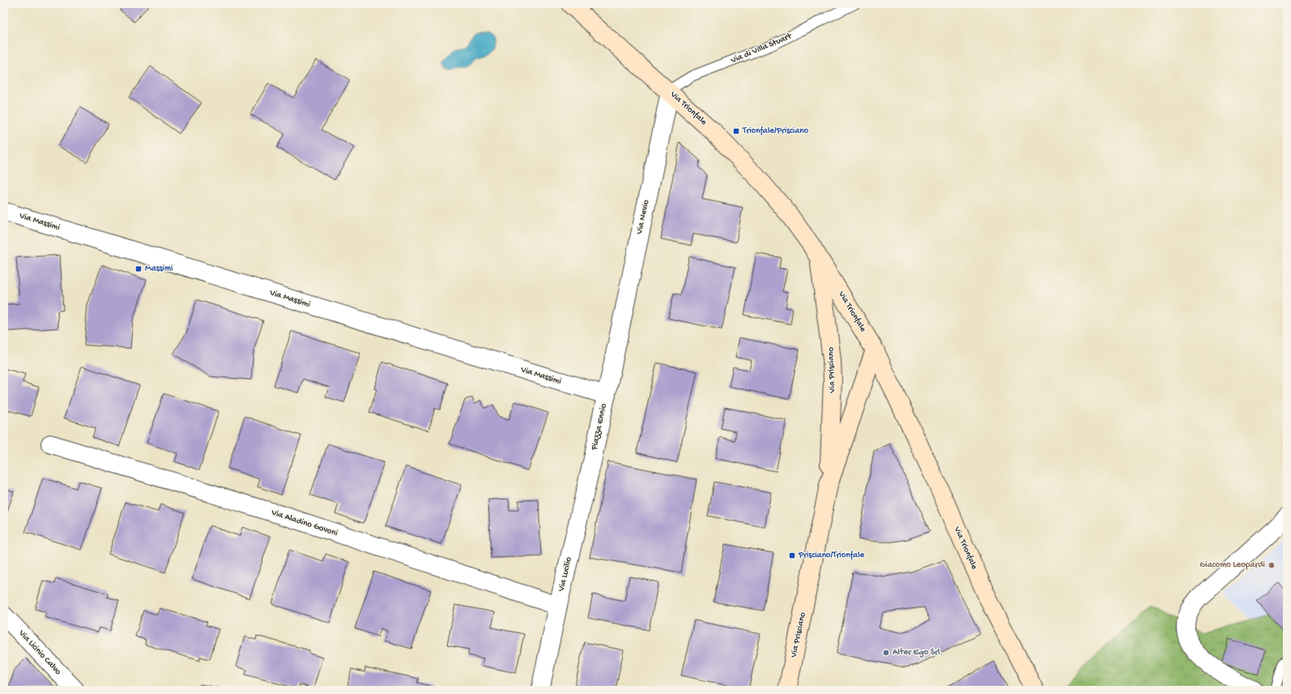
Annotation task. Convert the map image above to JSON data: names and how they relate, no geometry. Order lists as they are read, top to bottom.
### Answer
{
  "streets": {
    "main road": ["Via Trionfale", "Via Prisciano"],
    "street": [
      "Via Nevio",
      "Via Massimi",
      "Piazza Ennio",
      "Via Aladino Govoni",
      "Via Lucilio",
      "Via Licinio Calvo"
    ],
    "lane": ["Via di Villa Stuart"]
  },
  "crossings": [
    ["Via di Villa Stuart", "Via Trionfale"],
    ["Via di Villa Stuart", "Via Nevio"],
    ["Via Trionfale", "Via Nevio"],
    ["Via Trionfale", "Via Prisciano"],
    ["Via Nevio", "Piazza Ennio"],
    ["Via Massimi", "Piazza Ennio"],
    ["Piazza Ennio", "Via Lucilio"],
    ["Via Aladino Govoni", "Via Lucilio"]
  ],
  "places": {
    "transit": ["Trionfale/Prisciano", "Massimi", "Prisciano/Trionfale"],
    "other": ["Giacomo Leopardi", "Alter Ego Srl."]
  }
}
